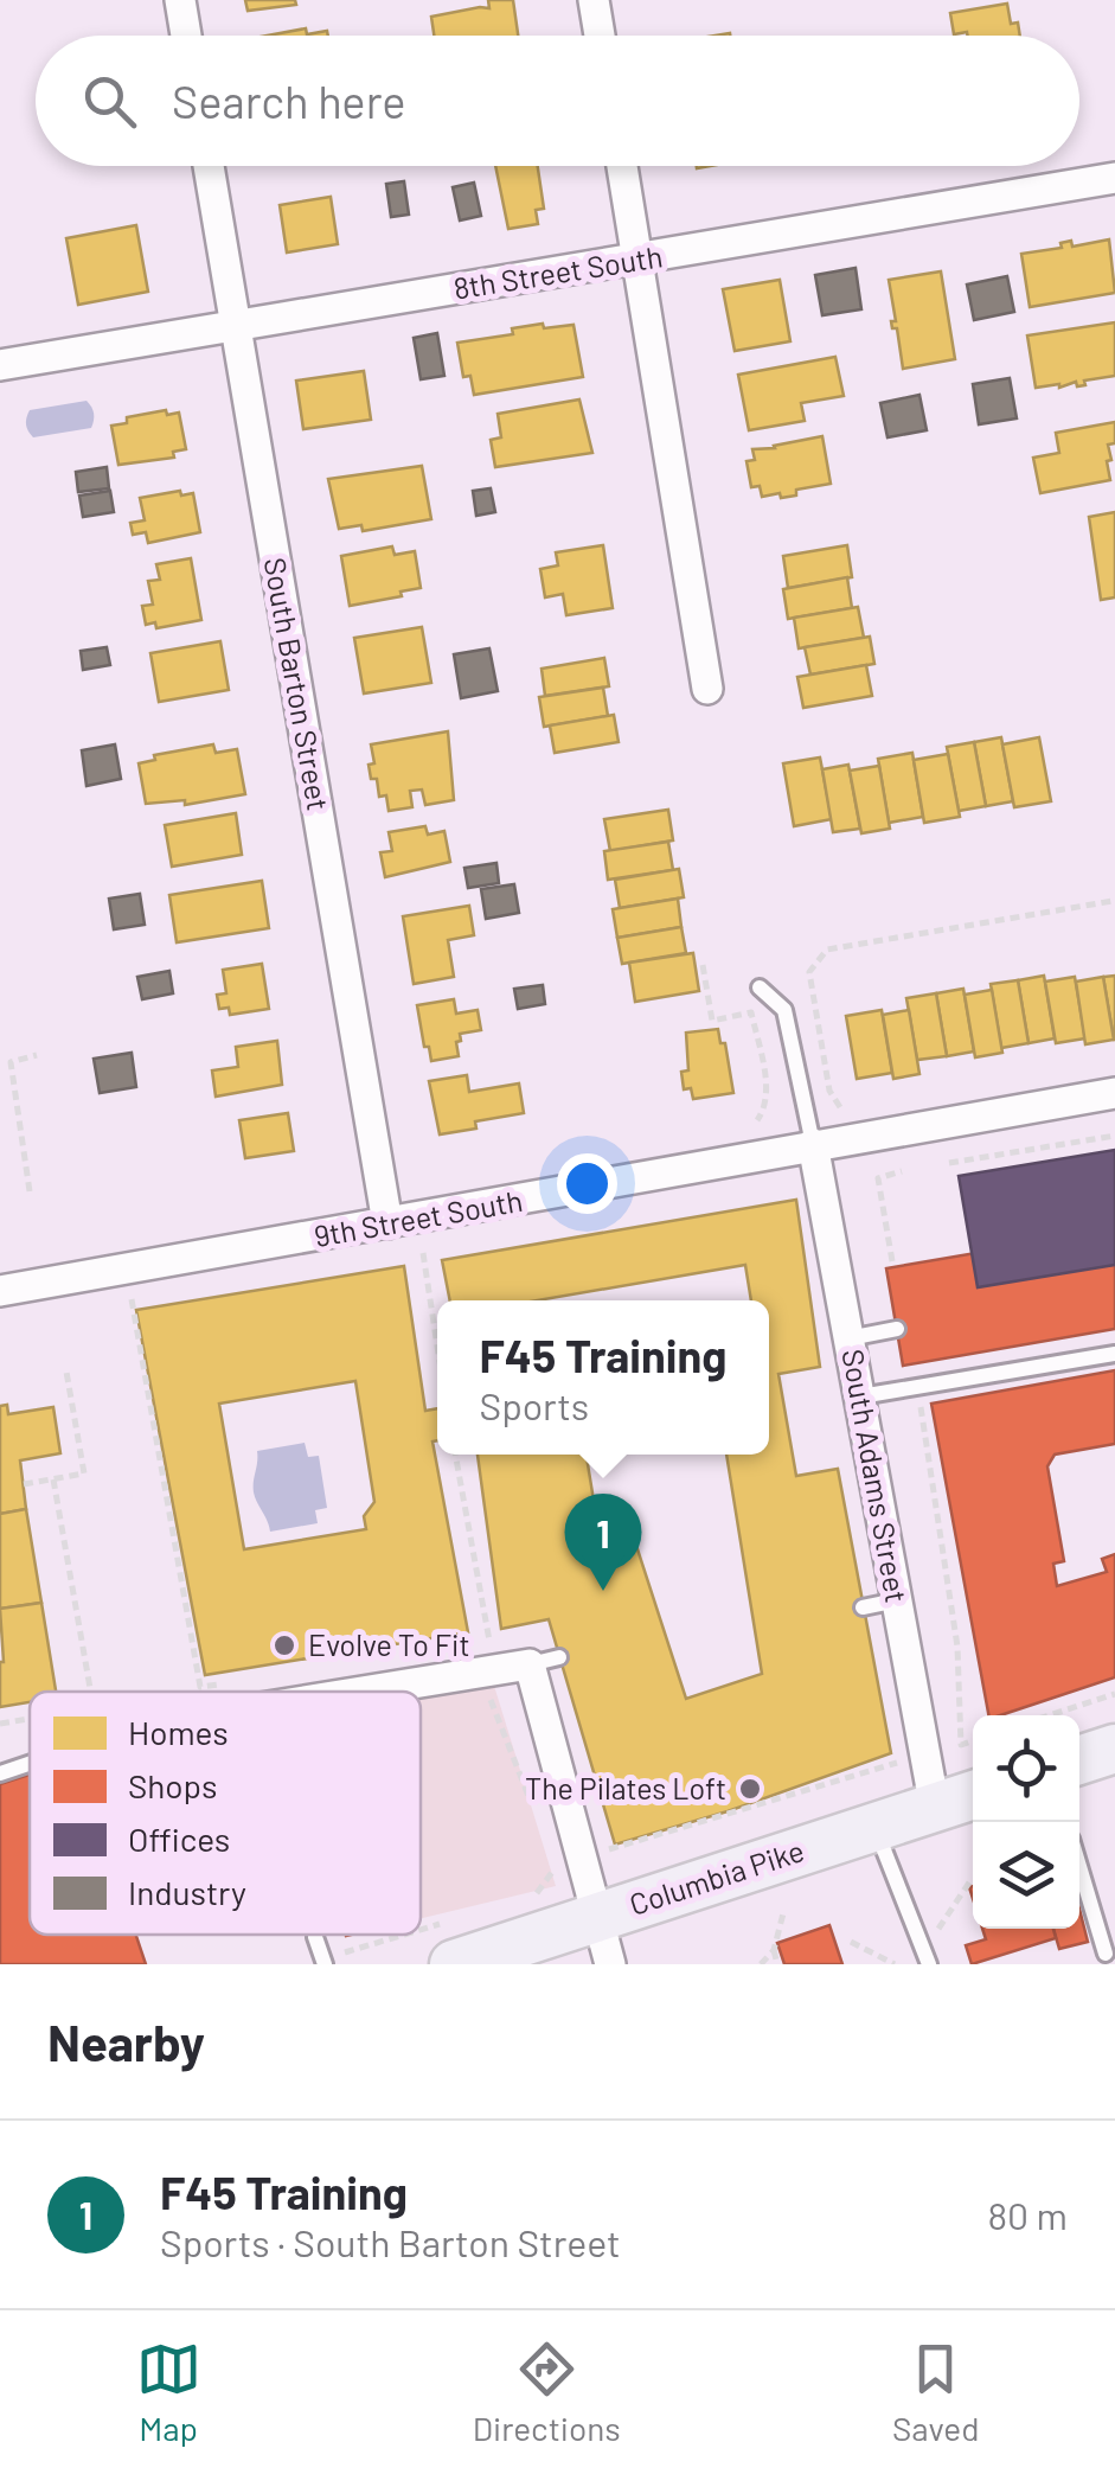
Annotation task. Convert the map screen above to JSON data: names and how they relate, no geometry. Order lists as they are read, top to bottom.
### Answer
{
  "streets": {
    "main road": ["Columbia Pike"],
    "street": [
      "8th Street South",
      "South Barton Street",
      "9th Street South",
      "South Adams Street"
    ]
  },
  "crossings": [
    ["8th Street South", "South Barton Street"],
    ["South Barton Street", "9th Street South"],
    ["9th Street South", "South Adams Street"],
    ["South Adams Street", "Columbia Pike"]
  ],
  "places": ["Evolve To Fit", "The Pilates Loft"],
  "legend": [
    "Homes",
    "Shops",
    "Offices",
    "Industry"
  ],
  "page": {
    "search": "Search here",
    "popup": ["F45 Training", "Sports"],
    "pins": "1",
    "heading": "Nearby",
    "list": [
      {
        "mark": "1",
        "name": "F45 Training",
        "note": "Sports · South Barton Street",
        "value": "80 m"
      }
    ],
    "nav": ["Map", "Directions", "Saved"]
  }
}
